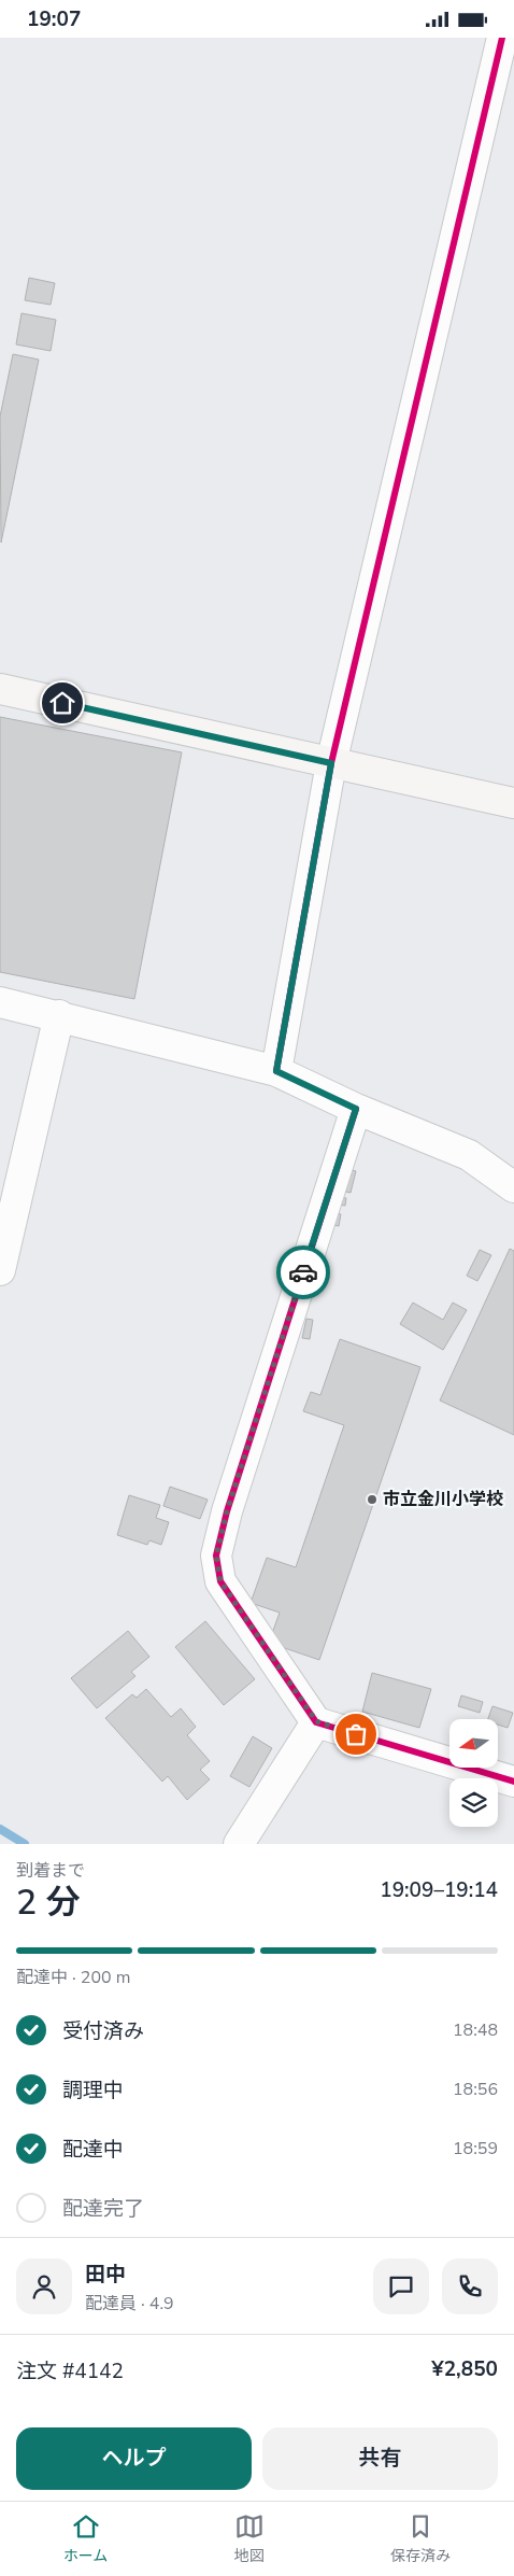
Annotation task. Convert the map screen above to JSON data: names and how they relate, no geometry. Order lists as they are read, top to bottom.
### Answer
{
  "places": ["市立金川小学校"],
  "north": "left",
  "page": {
    "status": "19:07",
    "heading": ["2 分", "到着まで", "19:09–19:14"],
    "panel": [
      "田中",
      "配達員 · 4.9",
      "注文 #4142",
      "¥2,850"
    ],
    "bar": "配達中 · 200 m",
    "list": [
      ["受付済み", "18:48"],
      ["調理中", "18:56"],
      ["配達中", "18:59"],
      "配達完了"
    ],
    "buttons": ["ヘルプ", "共有"],
    "tabs": ["ホーム", "地図", "保存済み"]
  }
}
